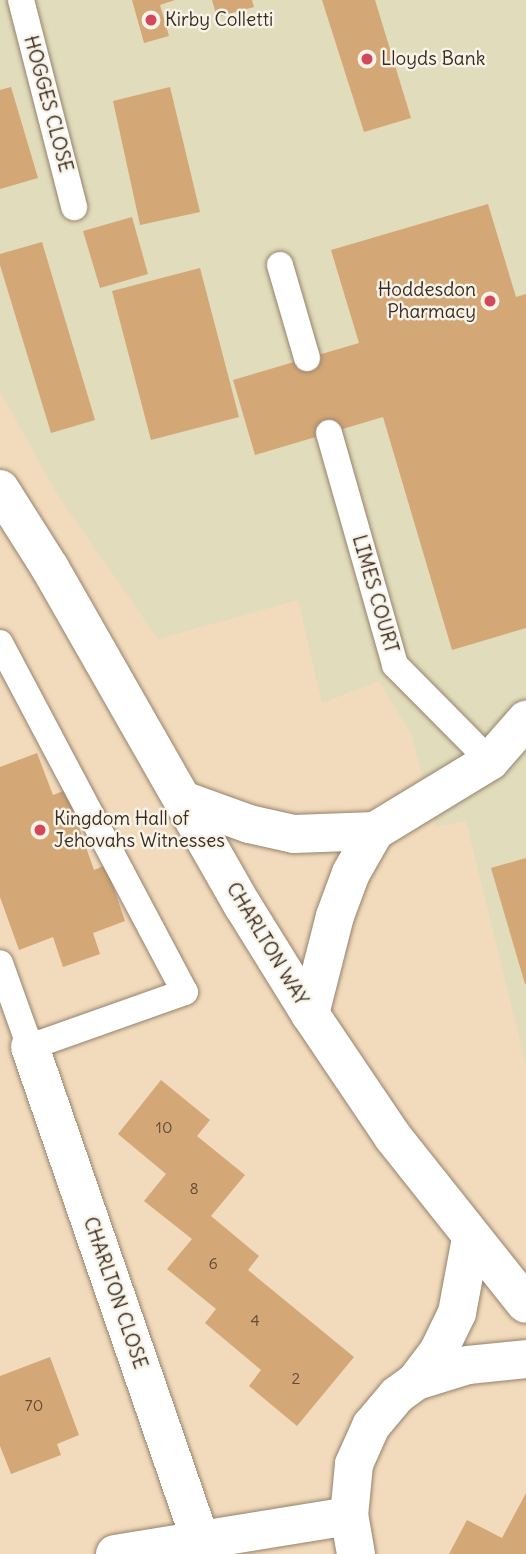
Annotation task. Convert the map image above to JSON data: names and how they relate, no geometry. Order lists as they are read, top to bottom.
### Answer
{
  "streets": {
    "street": ["CHARLTON WAY", "CHARLTON CLOSE"],
    "lane": ["HOGGES CLOSE", "LIMES COURT"]
  },
  "places": [
    "Kirby Colletti",
    "Lloyds Bank",
    "Hoddesdon Pharmacy",
    "Kingdom Hall of Jehovahs Witnesses"
  ],
  "house_numbers": [
    "10",
    "8",
    "6",
    "4",
    "2",
    "70"
  ]
}
